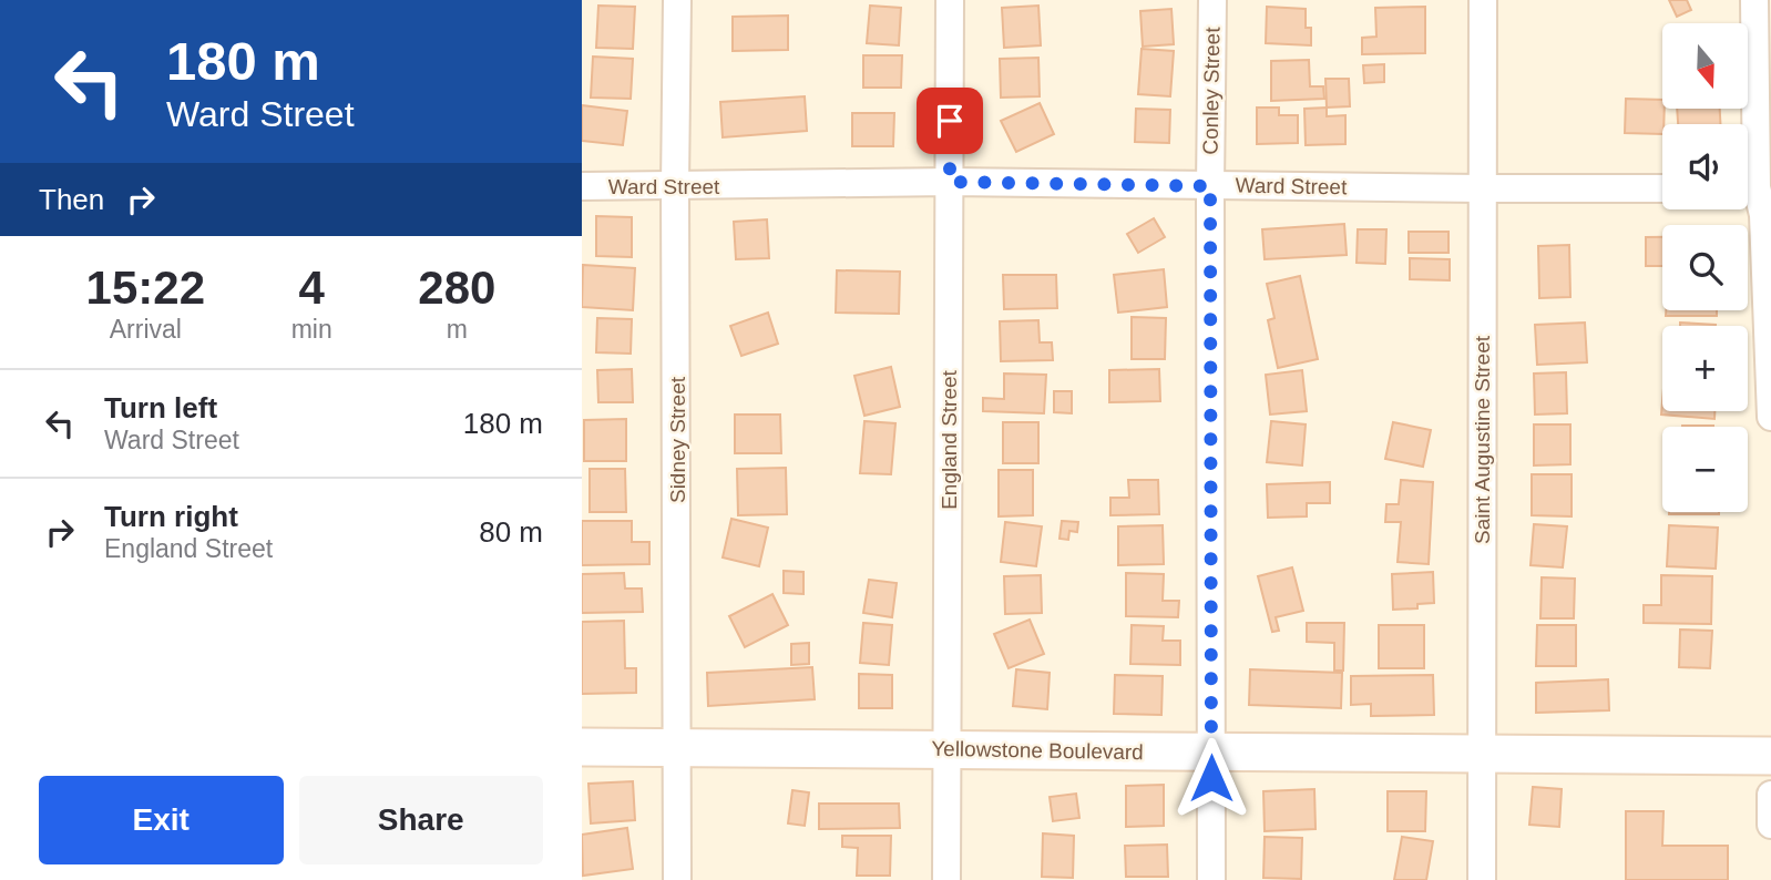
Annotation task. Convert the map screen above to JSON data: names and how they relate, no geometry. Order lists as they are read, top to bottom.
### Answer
{
  "streets": {
    "street": [
      "Conley Street",
      "Ward Street",
      "Sidney Street",
      "England Street",
      "Saint Augustine Street",
      "Yellowstone Boulevard"
    ]
  },
  "crossings": [
    ["Conley Street", "Ward Street"],
    ["Conley Street", "Yellowstone Boulevard"],
    ["Ward Street", "Sidney Street"],
    ["Ward Street", "England Street"],
    ["Ward Street", "Saint Augustine Street"],
    ["Sidney Street", "Yellowstone Boulevard"],
    ["England Street", "Yellowstone Boulevard"],
    ["Saint Augustine Street", "Yellowstone Boulevard"]
  ],
  "north": "bottom",
  "page": {
    "turn": ["180 m", "Ward Street"],
    "map_buttons": ["+", "−"],
    "then": "Then",
    "eta": [
      "15:22",
      "Arrival",
      "4",
      "min",
      "280",
      "m"
    ],
    "list": [
      {
        "name": "Turn left",
        "note": "Ward Street",
        "value": "180 m"
      },
      {
        "name": "Turn right",
        "note": "England Street",
        "value": "80 m"
      }
    ],
    "buttons": ["Exit", "Share"]
  }
}
